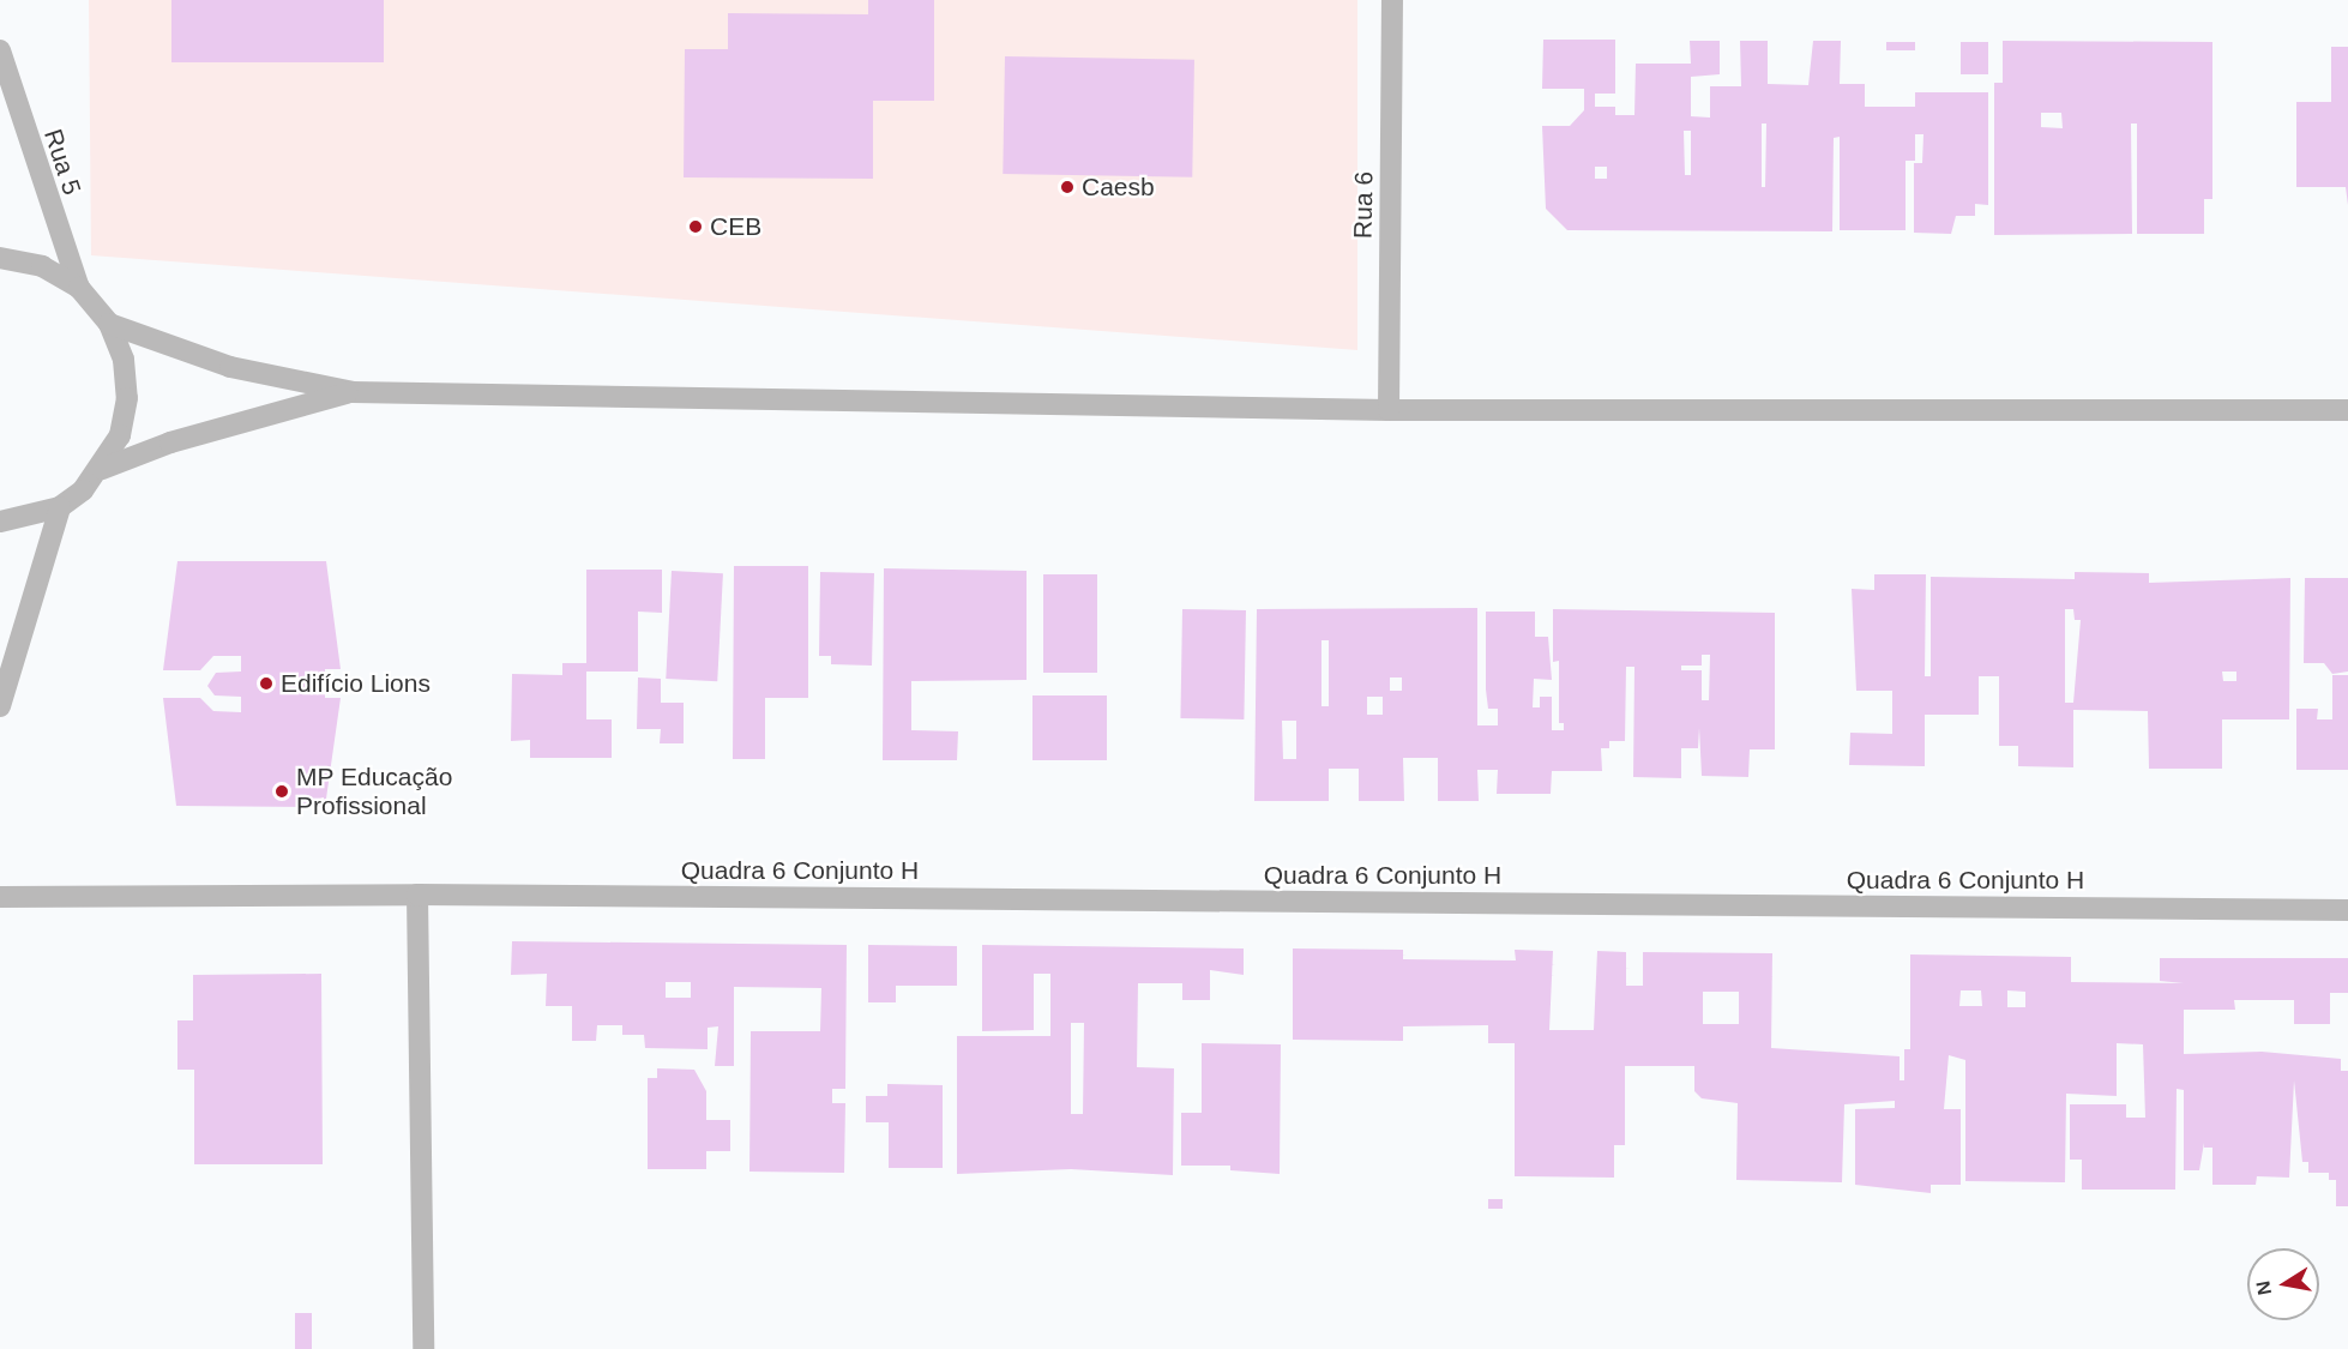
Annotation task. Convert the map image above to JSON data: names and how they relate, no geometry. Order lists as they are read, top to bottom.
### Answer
{
  "streets": {
    "street": ["Rua 5", "Rua 6", "Quadra 6 Conjunto H"]
  },
  "places": [
    "Caesb",
    "CEB",
    "Edifício Lions",
    "MP Educação Profissional"
  ],
  "north": "left"
}
